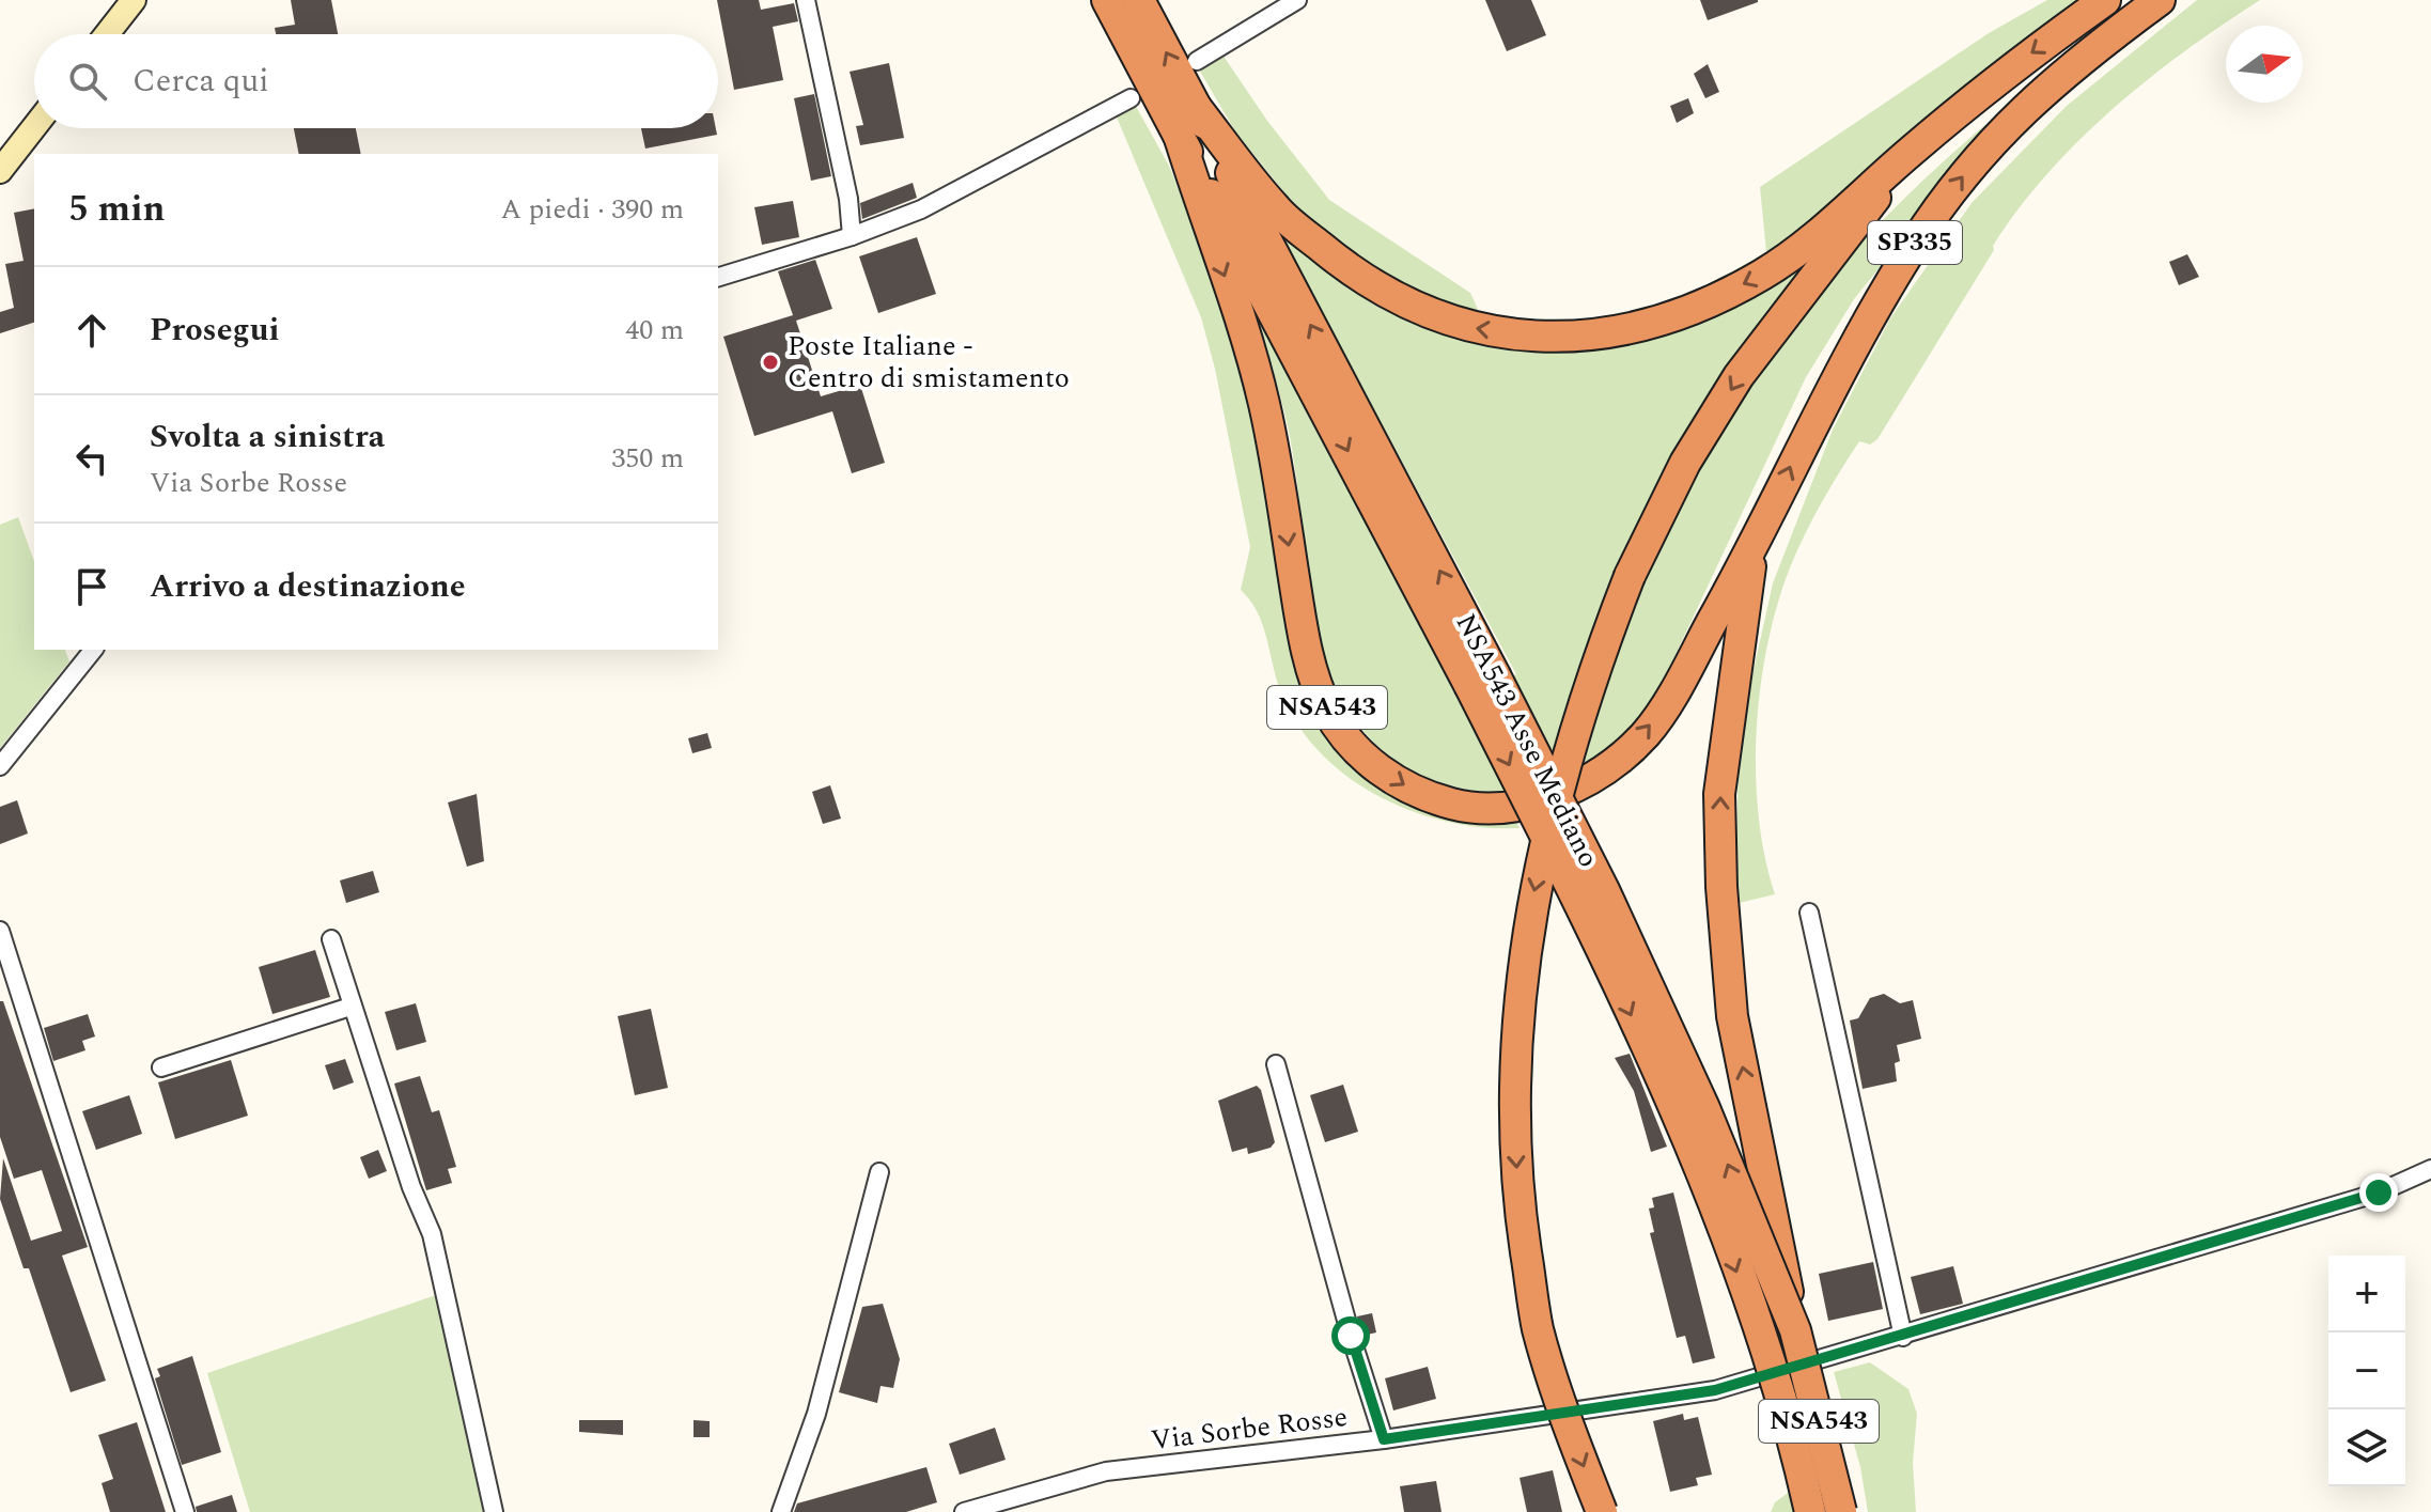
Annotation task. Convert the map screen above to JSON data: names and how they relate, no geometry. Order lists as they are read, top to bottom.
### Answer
{
  "streets": {
    "highway": ["SP335", "NSA543", "NSA543 Asse Mediano"],
    "street": ["Via Sorbe Rosse"]
  },
  "crossings": [
    ["SP335", "NSA543"],
    ["NSA543", "NSA543 Asse Mediano"]
  ],
  "places": ["Poste Italiane - Centro di smistamento"],
  "north": "right",
  "page": {
    "search": "Cerca qui",
    "heading": ["5 min", "A piedi · 390 m"],
    "list": [
      ["Prosegui", "40 m"],
      ["Svolta a sinistra", "Via Sorbe Rosse", "350 m"],
      "Arrivo a destinazione"
    ],
    "map_buttons": ["+", "−"]
  }
}
